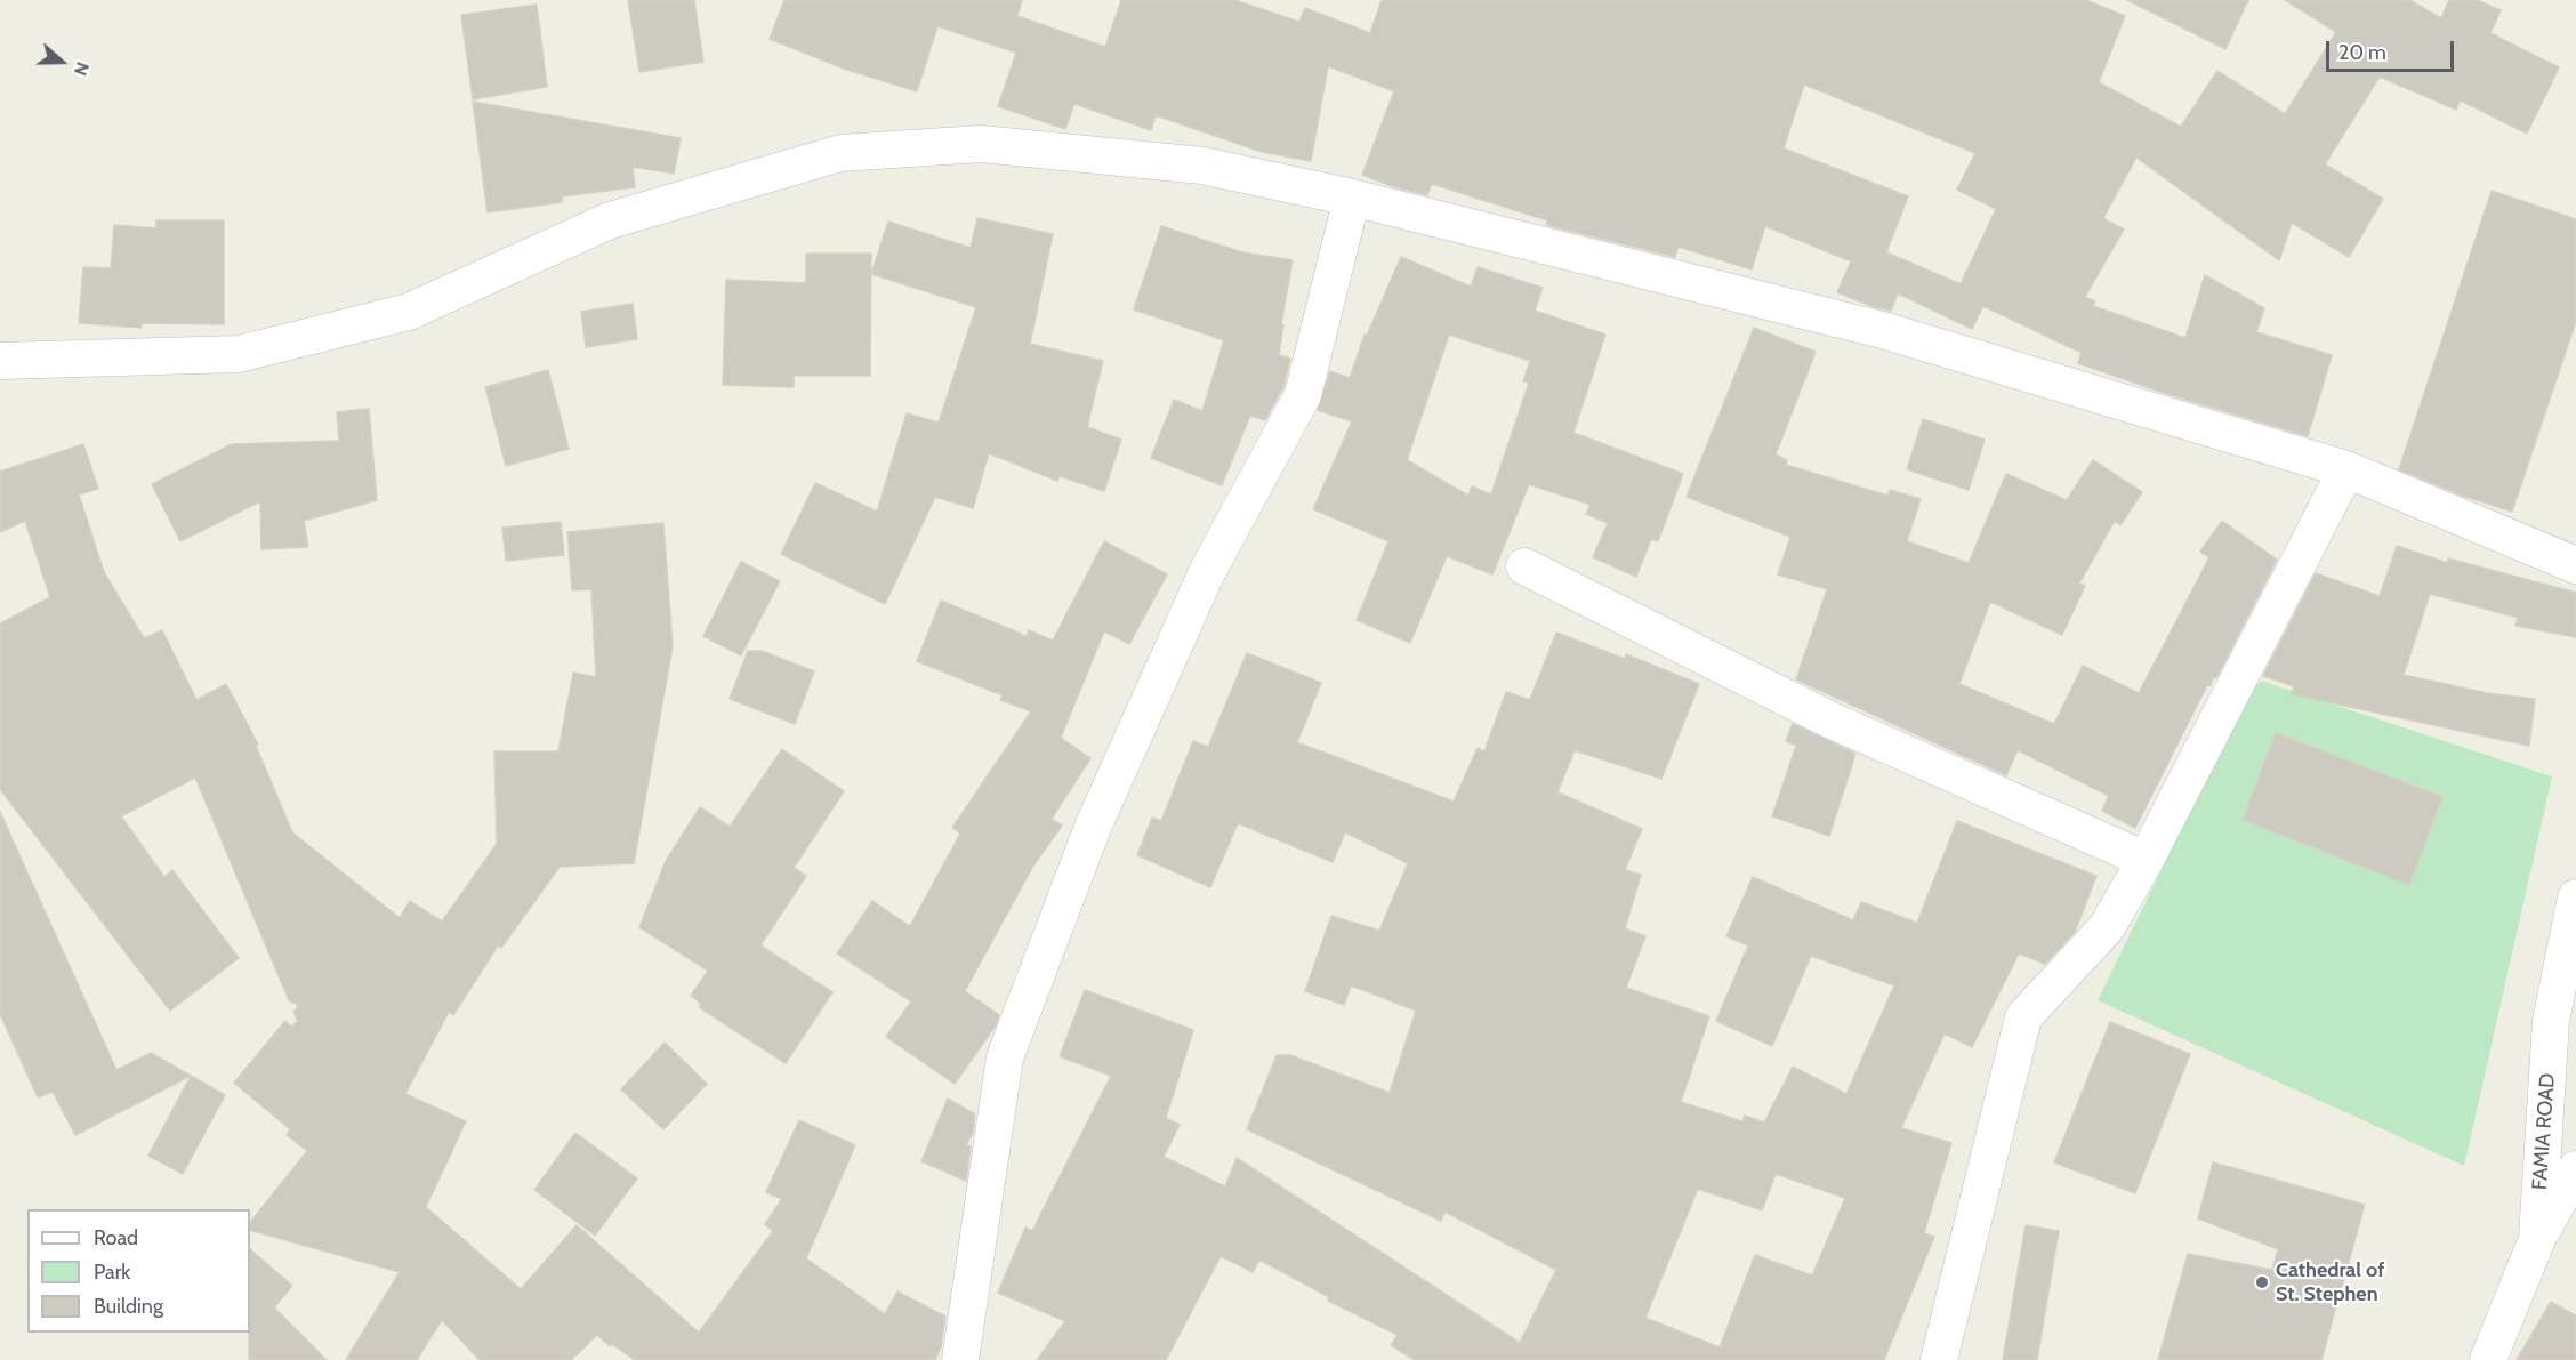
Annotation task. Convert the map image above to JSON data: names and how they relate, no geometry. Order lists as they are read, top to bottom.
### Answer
{
  "streets": {
    "street": ["FAMIA ROAD"]
  },
  "places": ["Cathedral of St. Stephen"],
  "legend": ["Road", "Park", "Building"],
  "scale_bar": "20 m",
  "north": "right"
}
